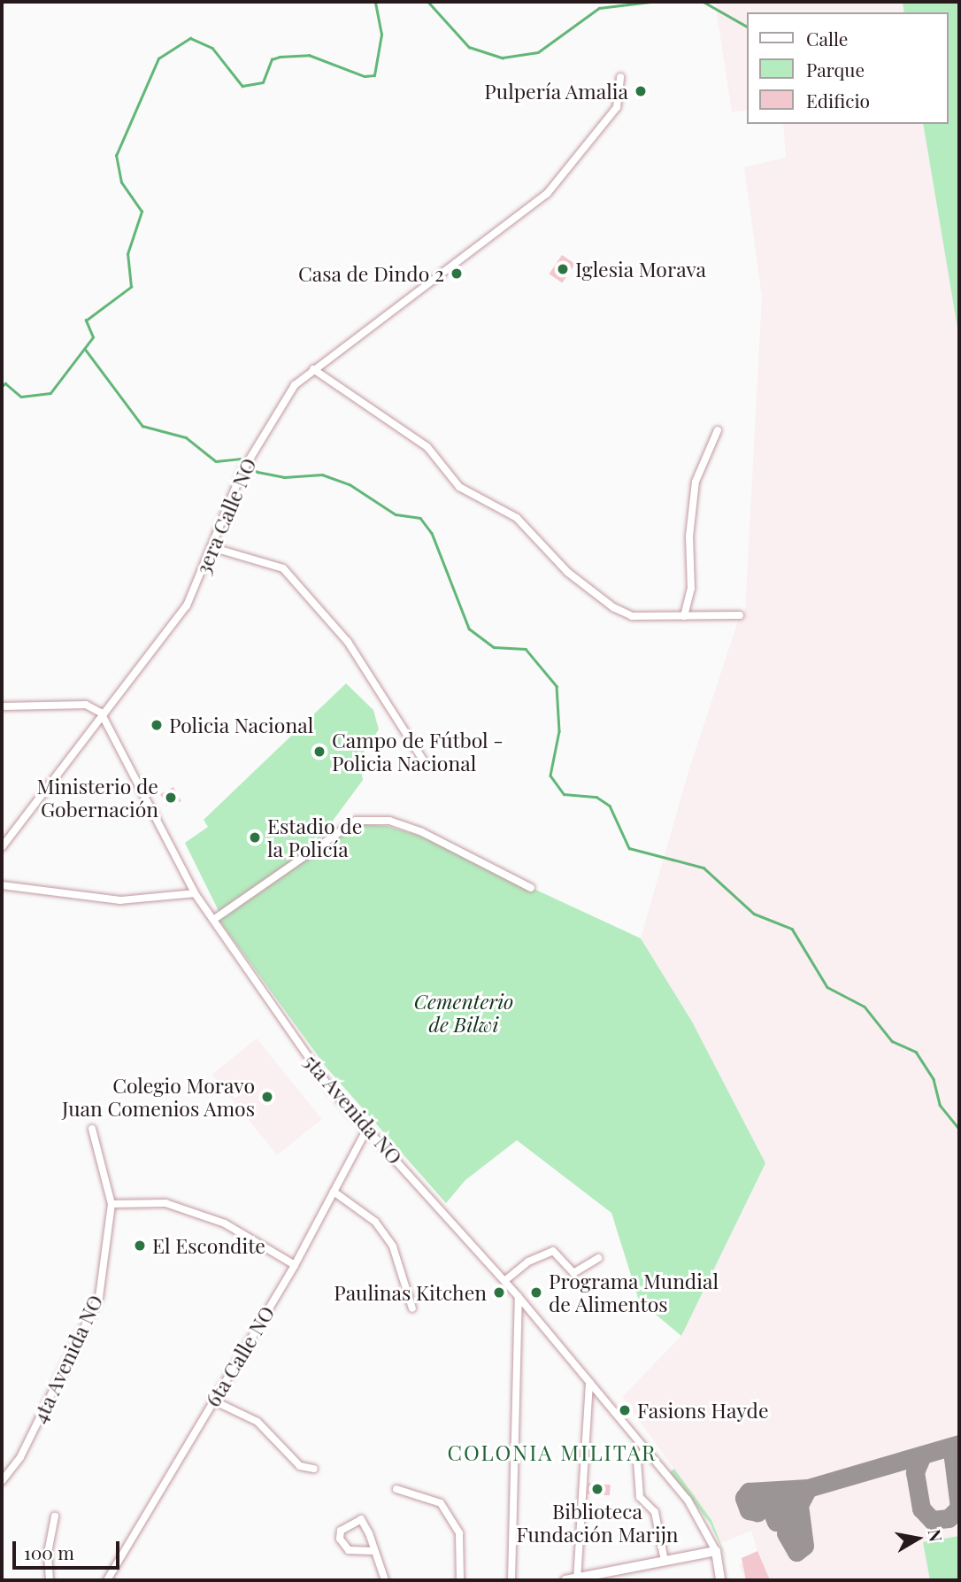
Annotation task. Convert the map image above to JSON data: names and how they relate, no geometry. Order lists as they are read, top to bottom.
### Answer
{
  "streets": {
    "street": [
      "3era Calle NO",
      "5ta Avenida NO",
      "6ta Calle NO",
      "4ta Avenida NO"
    ]
  },
  "crossings": [
    ["3era Calle NO", "5ta Avenida NO"],
    ["5ta Avenida NO", "6ta Calle NO"]
  ],
  "districts": ["COLONIA MILITAR"],
  "parks": ["Cementerio de Bilwi"],
  "places": [
    "Pulpería Amalia",
    "Iglesia Morava",
    "Casa de Dindo 2",
    "Policia Nacional",
    "Campo de Fútbol - Policia Nacional",
    "Ministerio de Gobernación",
    "Estadio de la Policía",
    "Colegio Moravo Juan Comenios Amos",
    "El Escondite",
    "Paulinas Kitchen",
    "Programa Mundial de Alimentos",
    "Fasions Hayde",
    "Biblioteca Fundación Marijn"
  ],
  "legend": ["Calle", "Parque", "Edificio"],
  "scale_bar": "100 m",
  "north": "right"
}
